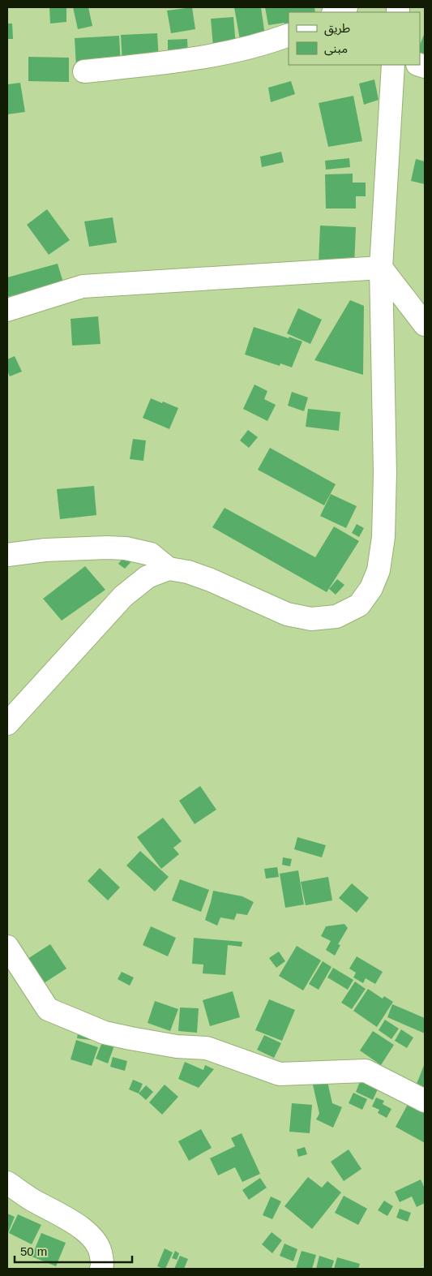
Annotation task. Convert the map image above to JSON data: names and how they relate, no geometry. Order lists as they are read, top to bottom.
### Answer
{
  "legend": ["طريق", "مبنى"],
  "scale_bar": "50 m"
}
